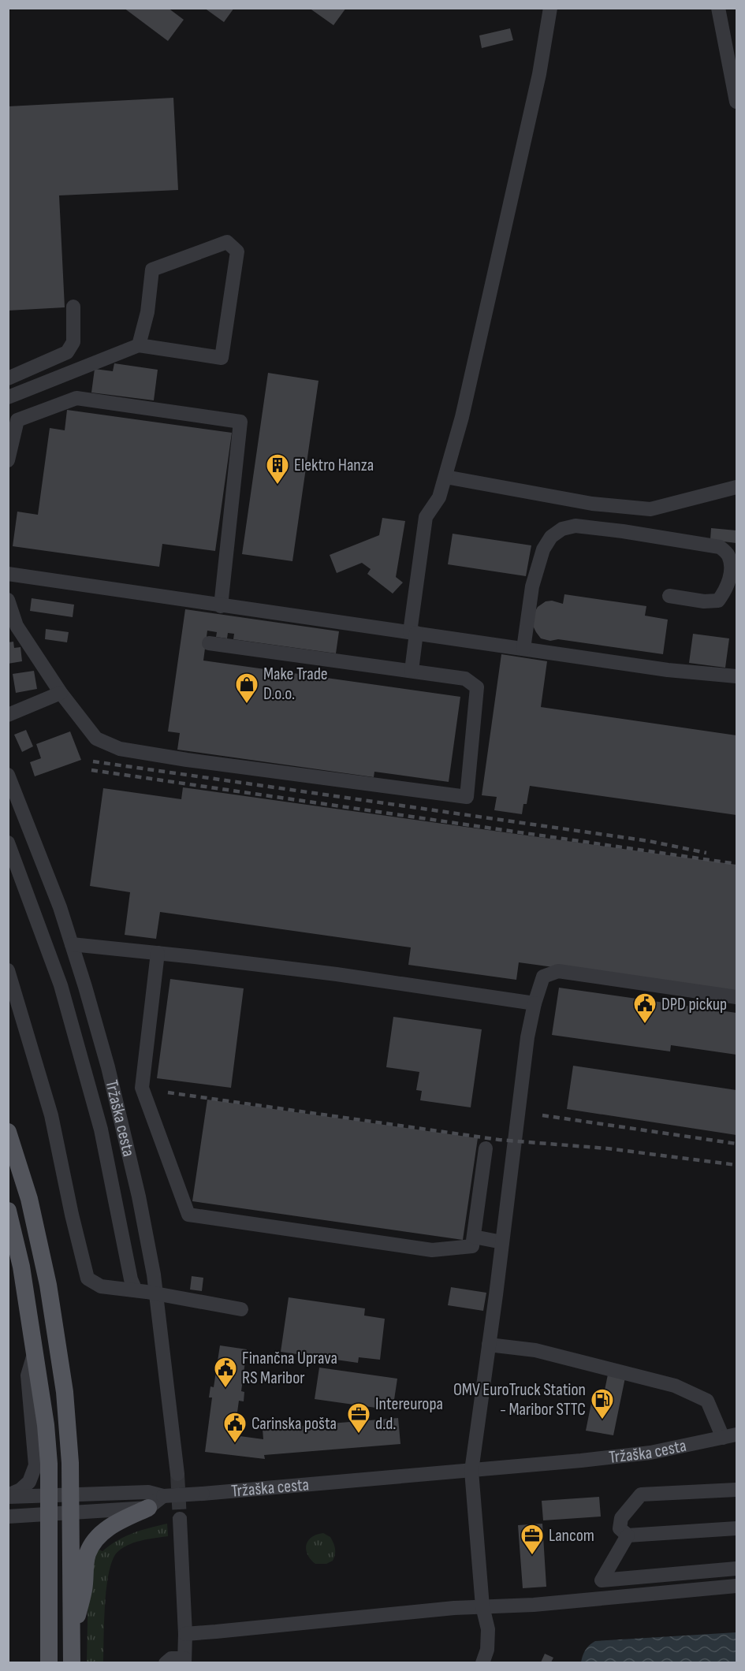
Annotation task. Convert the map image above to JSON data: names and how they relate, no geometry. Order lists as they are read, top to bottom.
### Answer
{
  "streets": {
    "street": ["Tržaška cesta"]
  },
  "places": {
    "building": ["Elektro Hanza"],
    "shop": ["Make Trade D.o.o."],
    "public building": ["DPD pickup", "Finančna Uprava RS Maribor", "Carinska pošta"],
    "fuel station": ["OMV EuroTruck Station - Maribor STTC"],
    "office": ["Intereuropa d.d.", "Lancom"]
  }
}
